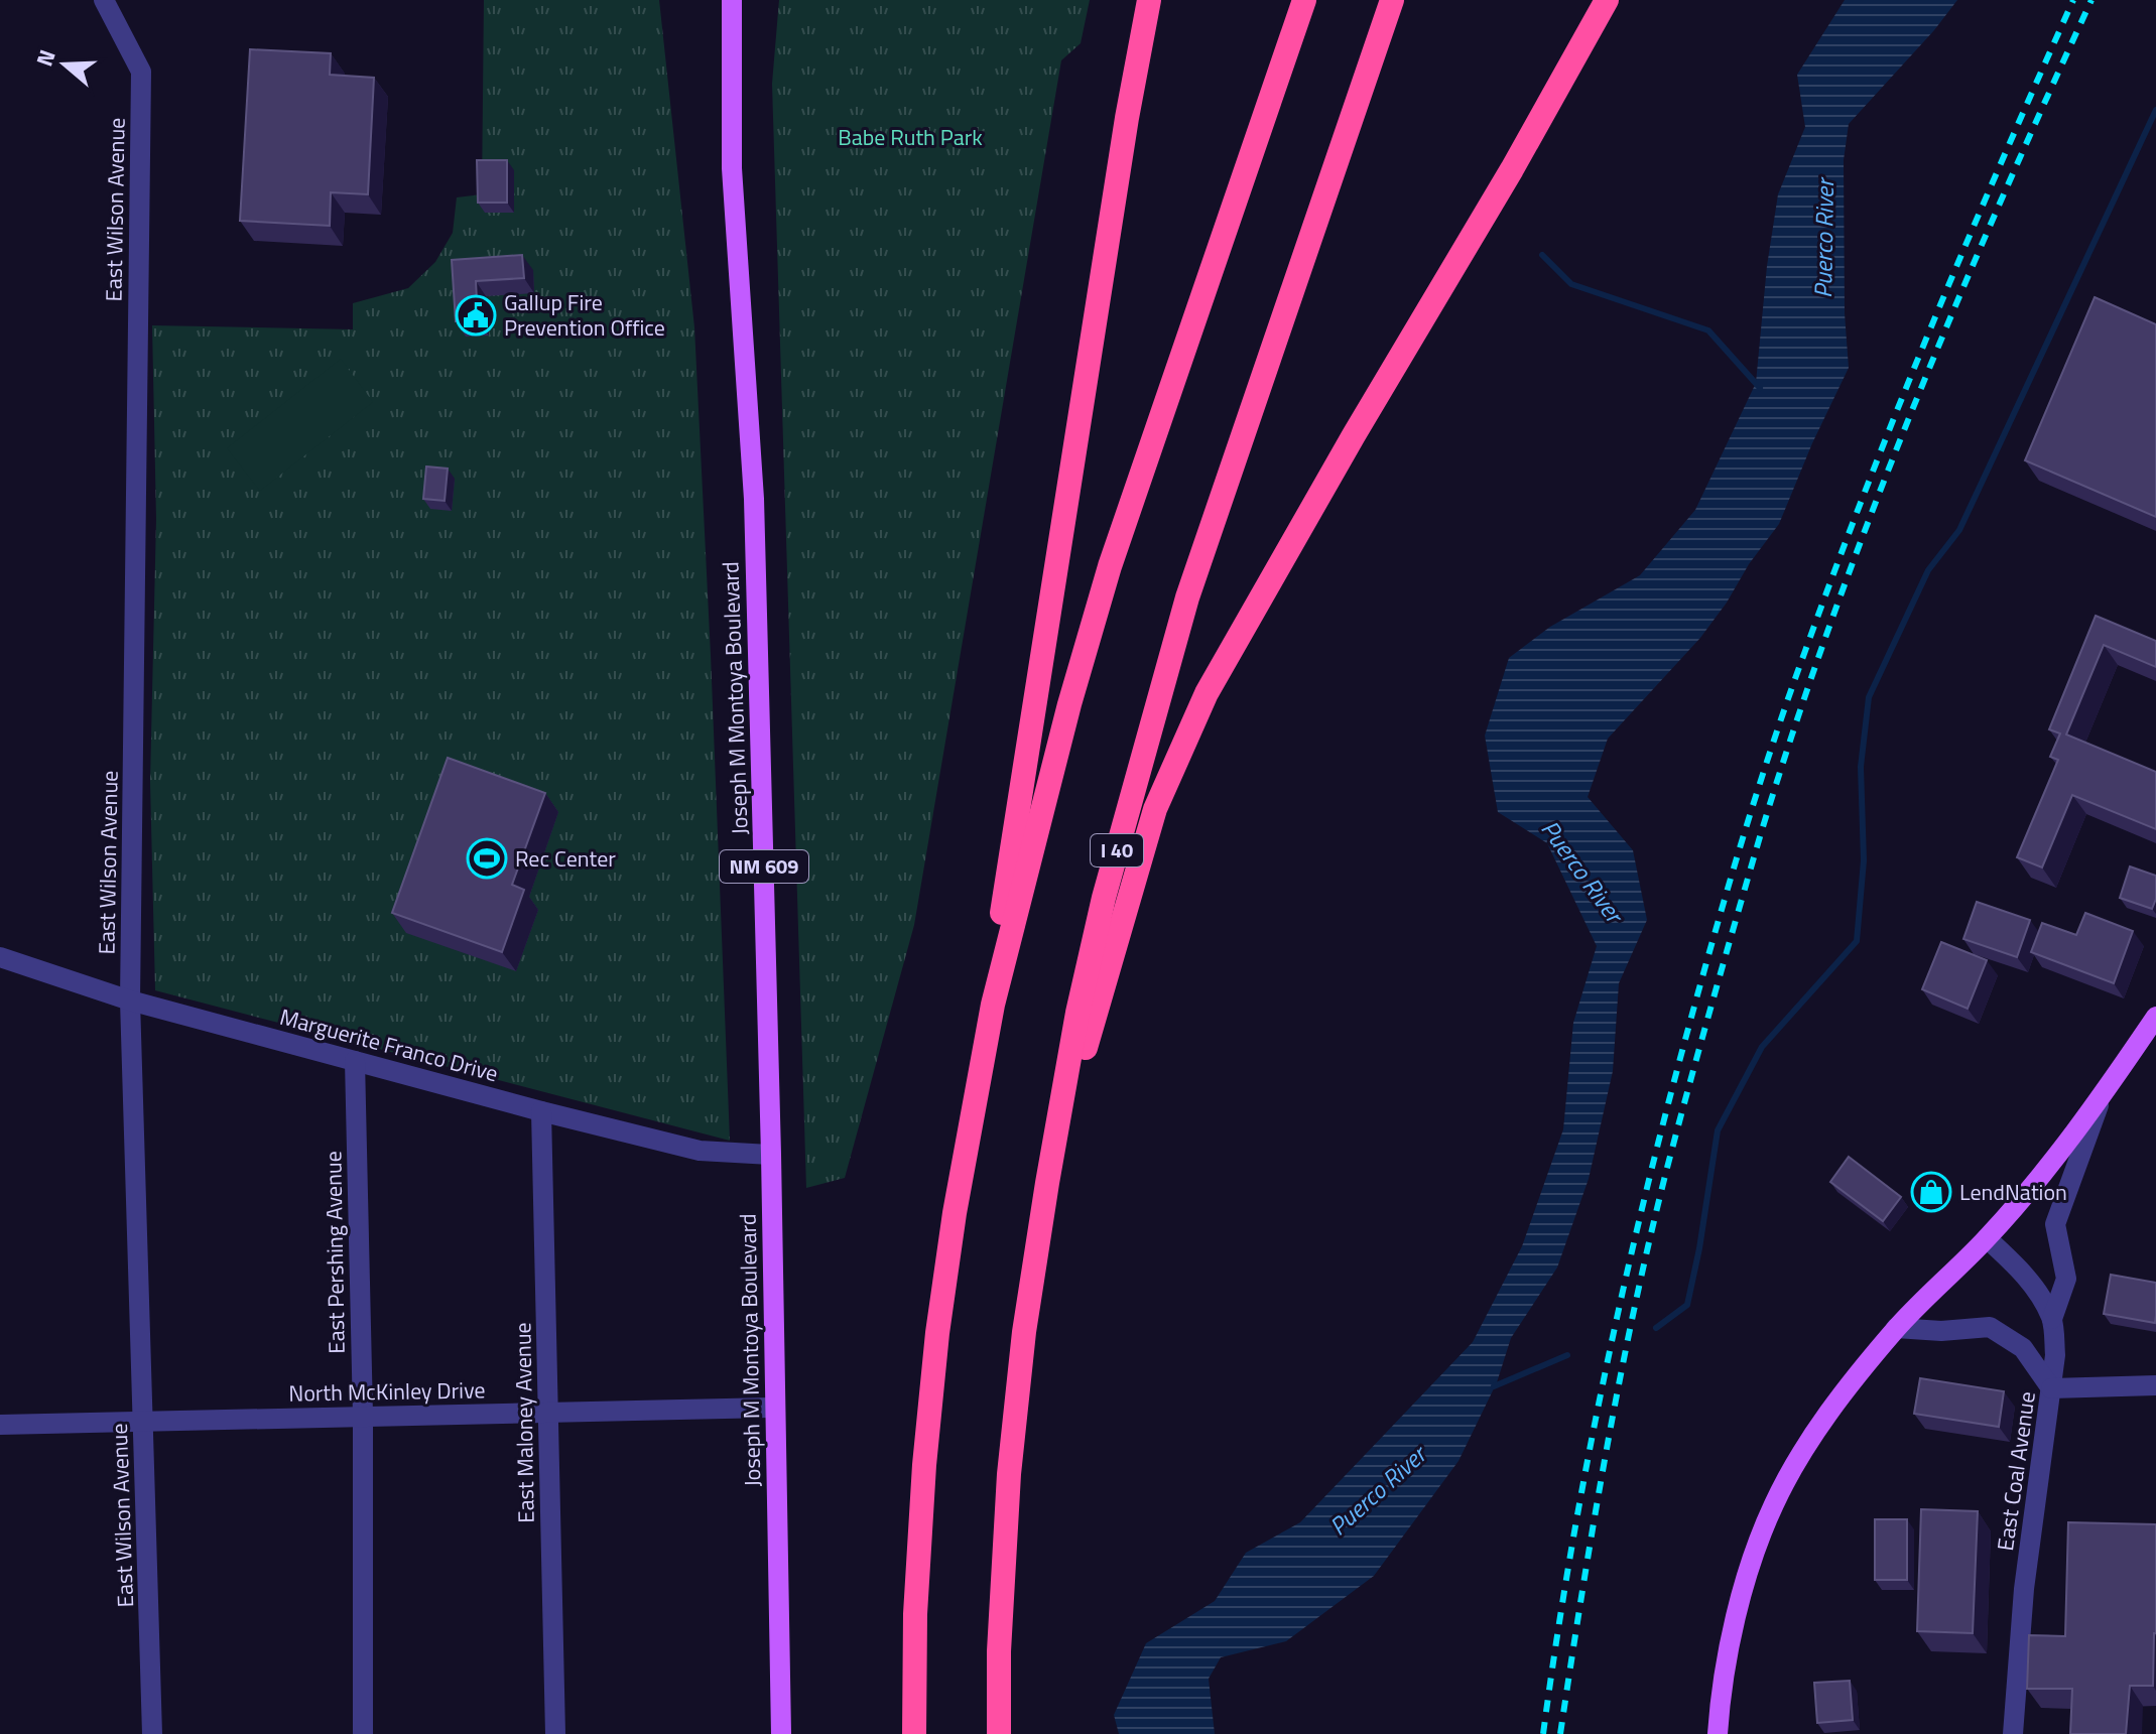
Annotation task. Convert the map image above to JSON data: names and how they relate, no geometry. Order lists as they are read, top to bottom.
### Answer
{
  "streets": {
    "highway": ["I 40"],
    "main road": ["Joseph M Montoya Boulevard", "NM 609"],
    "street": [
      "East Wilson Avenue",
      "Marguerite Franco Drive",
      "East Pershing Avenue",
      "North McKinley Drive",
      "East Maloney Avenue",
      "East Coal Avenue"
    ]
  },
  "crossings": [
    ["East Wilson Avenue", "Marguerite Franco Drive"],
    ["East Wilson Avenue", "North McKinley Drive"],
    ["Joseph M Montoya Boulevard", "Marguerite Franco Drive"],
    ["Joseph M Montoya Boulevard", "North McKinley Drive"],
    ["Marguerite Franco Drive", "East Pershing Avenue"],
    ["Marguerite Franco Drive", "East Maloney Avenue"],
    ["East Pershing Avenue", "North McKinley Drive"],
    ["North McKinley Drive", "East Maloney Avenue"]
  ],
  "water": ["Puerco River"],
  "parks": ["Babe Ruth Park"],
  "places": {
    "public building": ["Gallup Fire Prevention Office"],
    "sports": ["Rec Center"],
    "shop": ["LendNation"]
  },
  "north": "left"
}
